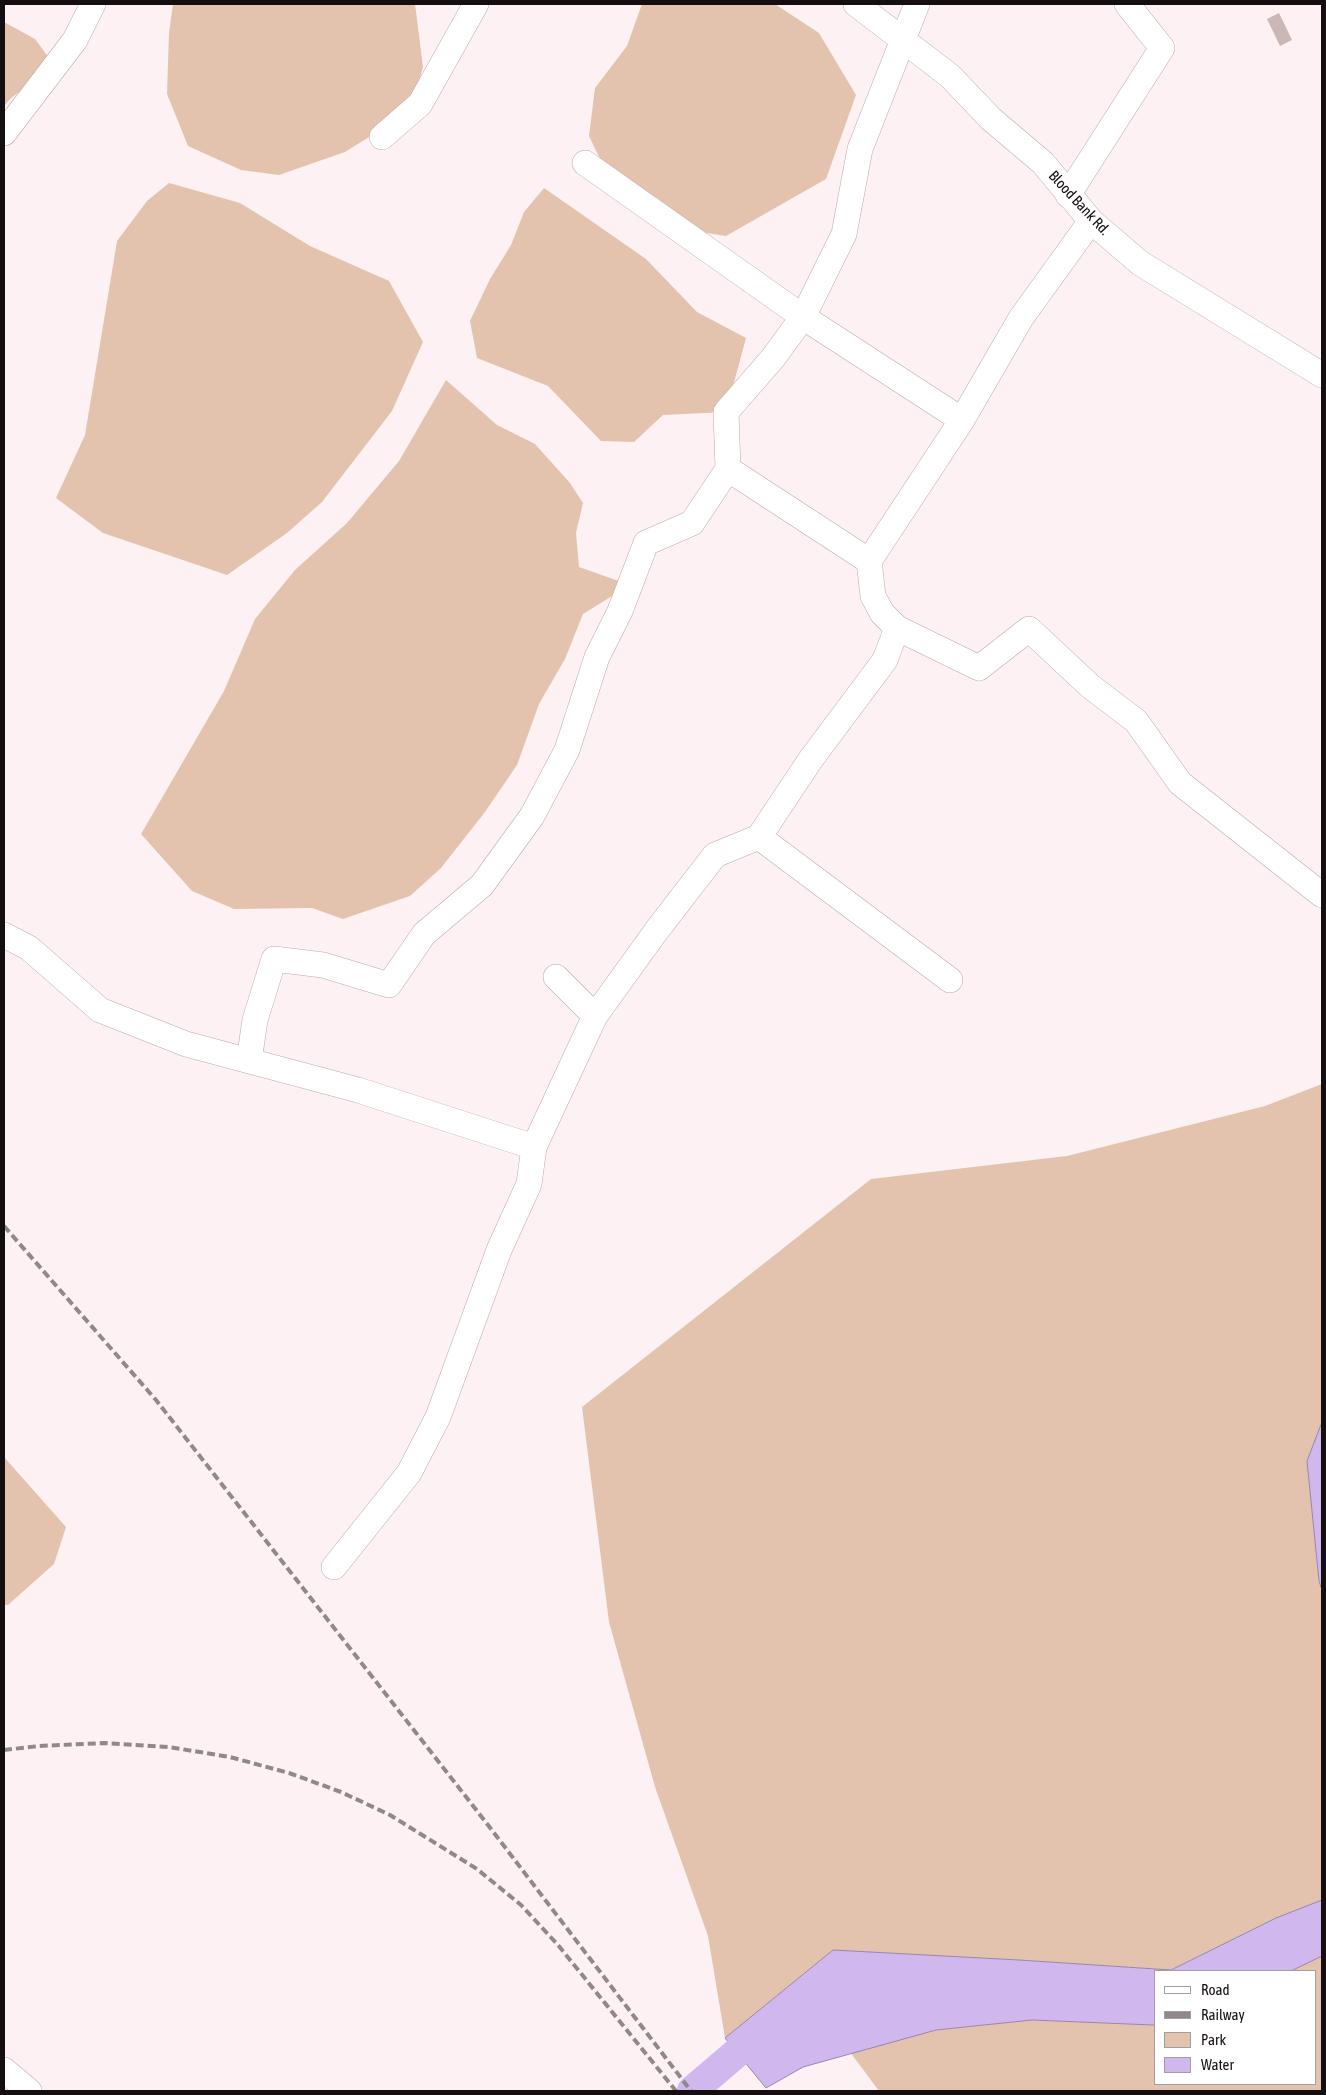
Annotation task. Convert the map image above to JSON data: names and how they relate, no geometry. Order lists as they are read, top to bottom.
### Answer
{
  "streets": {
    "street": ["Blood Bank Rd."]
  },
  "legend": [
    "Road",
    "Railway",
    "Park",
    "Water"
  ]
}
